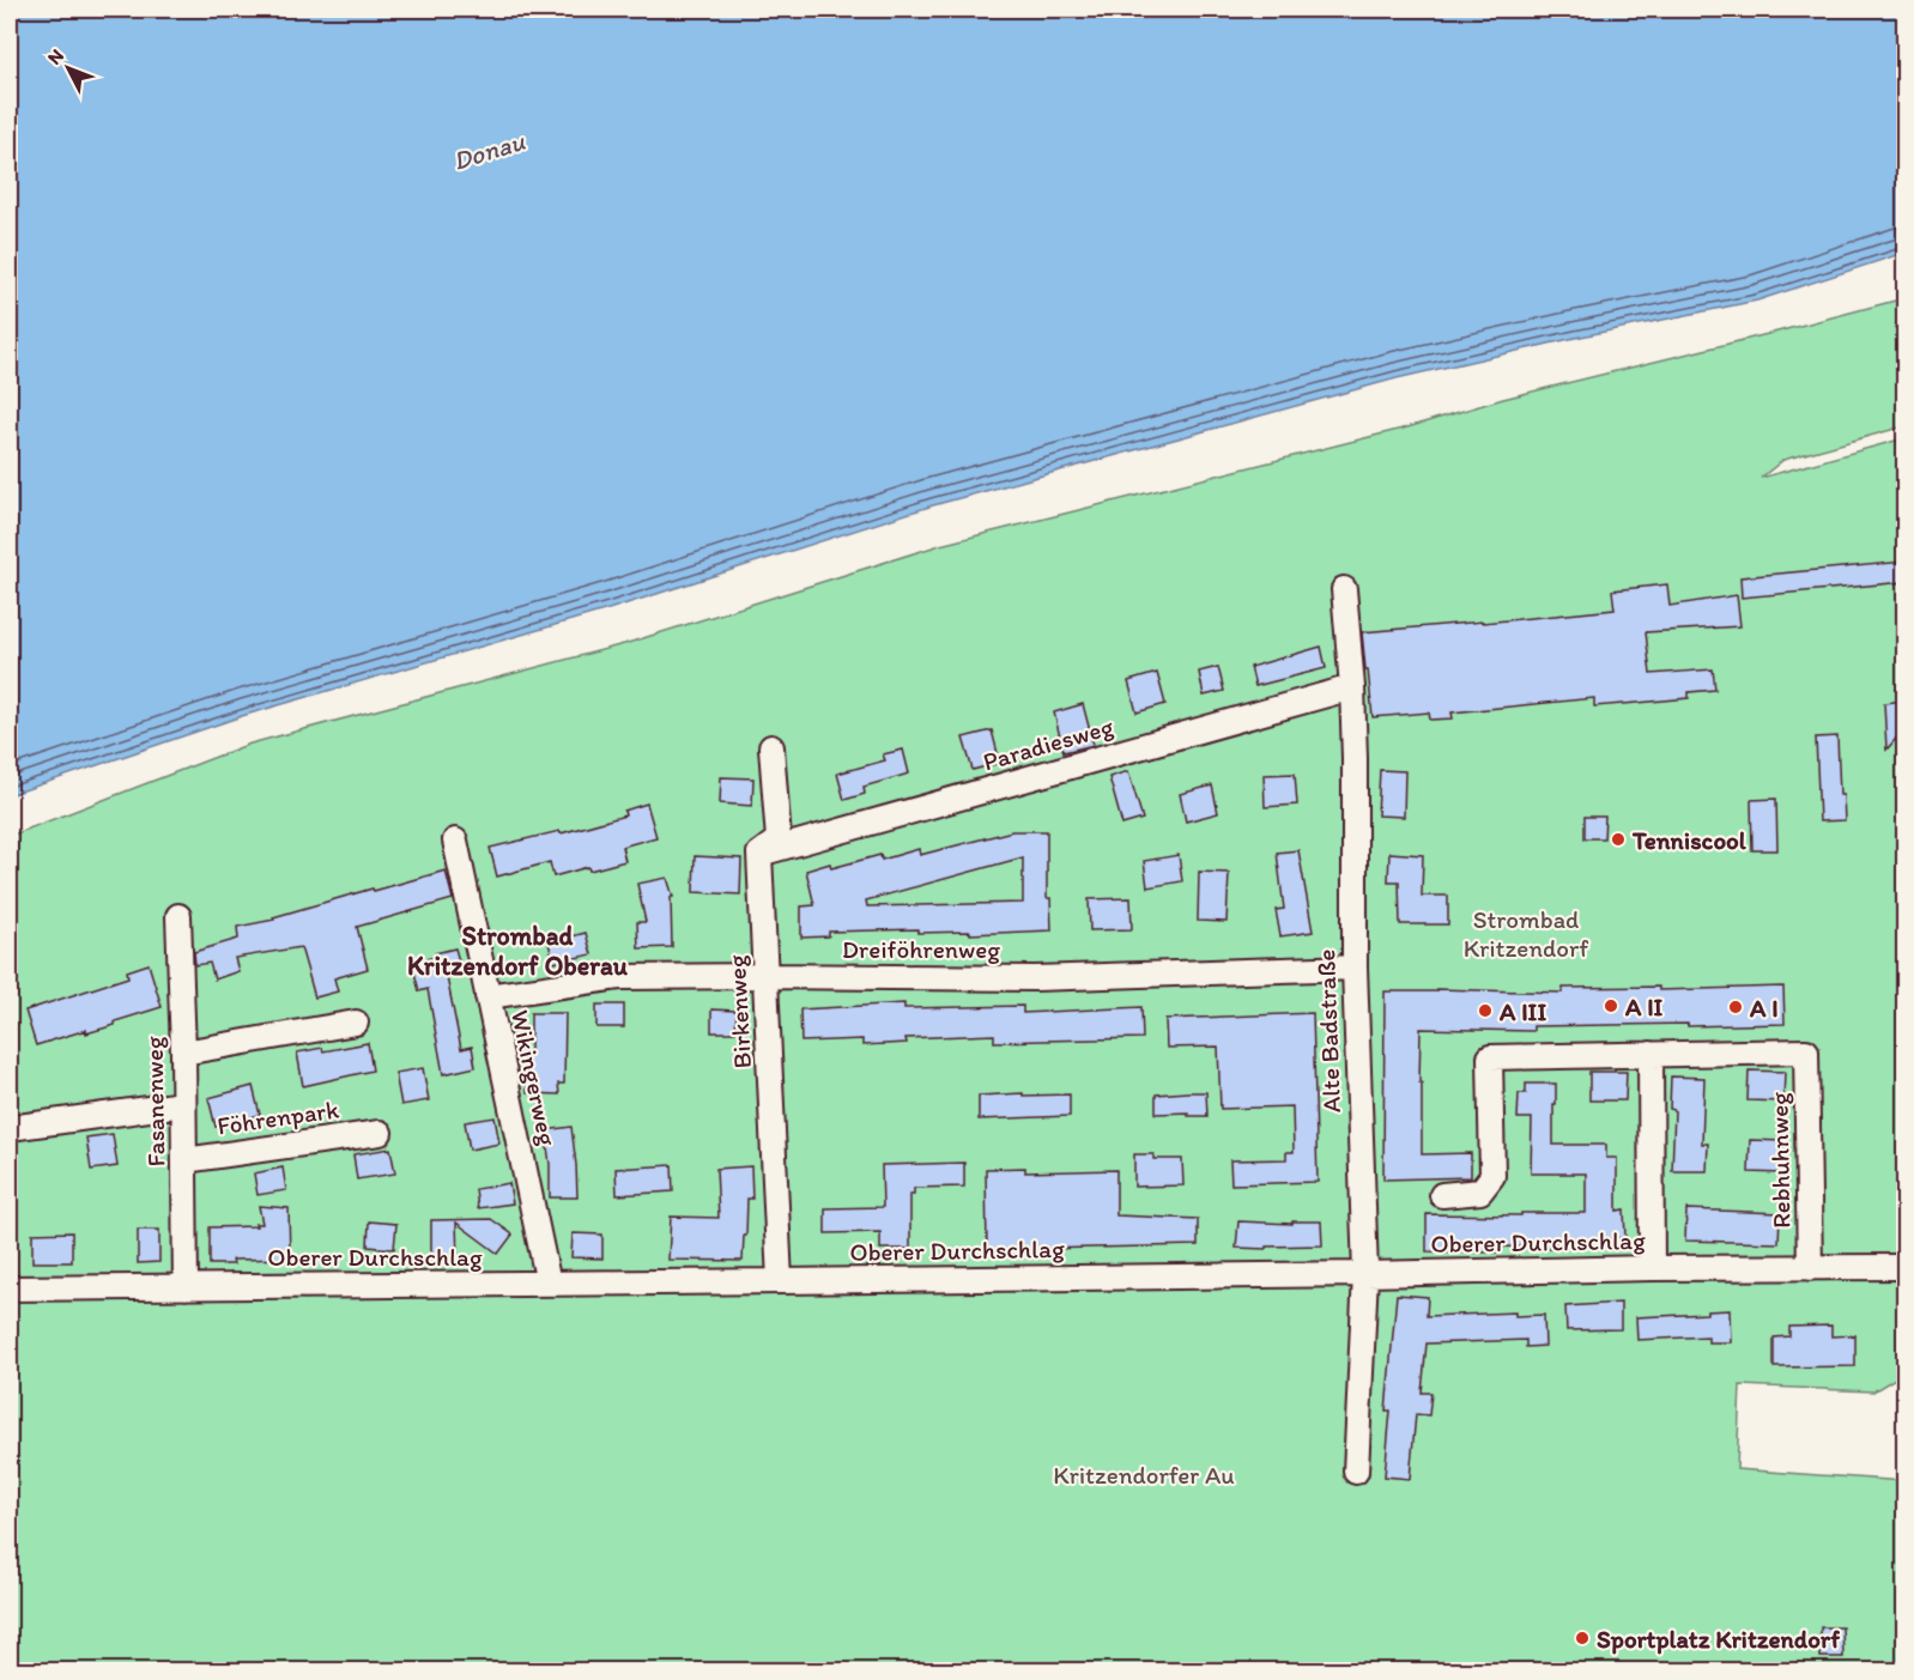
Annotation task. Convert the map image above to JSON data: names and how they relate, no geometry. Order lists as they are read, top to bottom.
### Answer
{
  "streets": {
    "street": [
      "Paradiesweg",
      "Dreiföhrenweg",
      "Birkenweg",
      "Alte Badstraße",
      "Wikingerweg",
      "Fasanenweg",
      "Föhrenpark",
      "Rebhuhnweg",
      "Oberer Durchschlag"
    ]
  },
  "crossings": [
    ["Paradiesweg", "Birkenweg"],
    ["Paradiesweg", "Alte Badstraße"],
    ["Dreiföhrenweg", "Birkenweg"],
    ["Dreiföhrenweg", "Alte Badstraße"],
    ["Dreiföhrenweg", "Wikingerweg"],
    ["Birkenweg", "Oberer Durchschlag"],
    ["Alte Badstraße", "Oberer Durchschlag"],
    ["Wikingerweg", "Oberer Durchschlag"],
    ["Fasanenweg", "Föhrenpark"],
    ["Fasanenweg", "Oberer Durchschlag"],
    ["Rebhuhnweg", "Oberer Durchschlag"]
  ],
  "districts": ["Strombad Kritzendorf Oberau"],
  "water": ["Donau"],
  "parks": ["Strombad Kritzendorf", "Kritzendorfer Au"],
  "places": [
    "Tenniscool",
    "A II",
    "A I",
    "A III",
    "Sportplatz Kritzendorf"
  ],
  "north": "top left"
}
